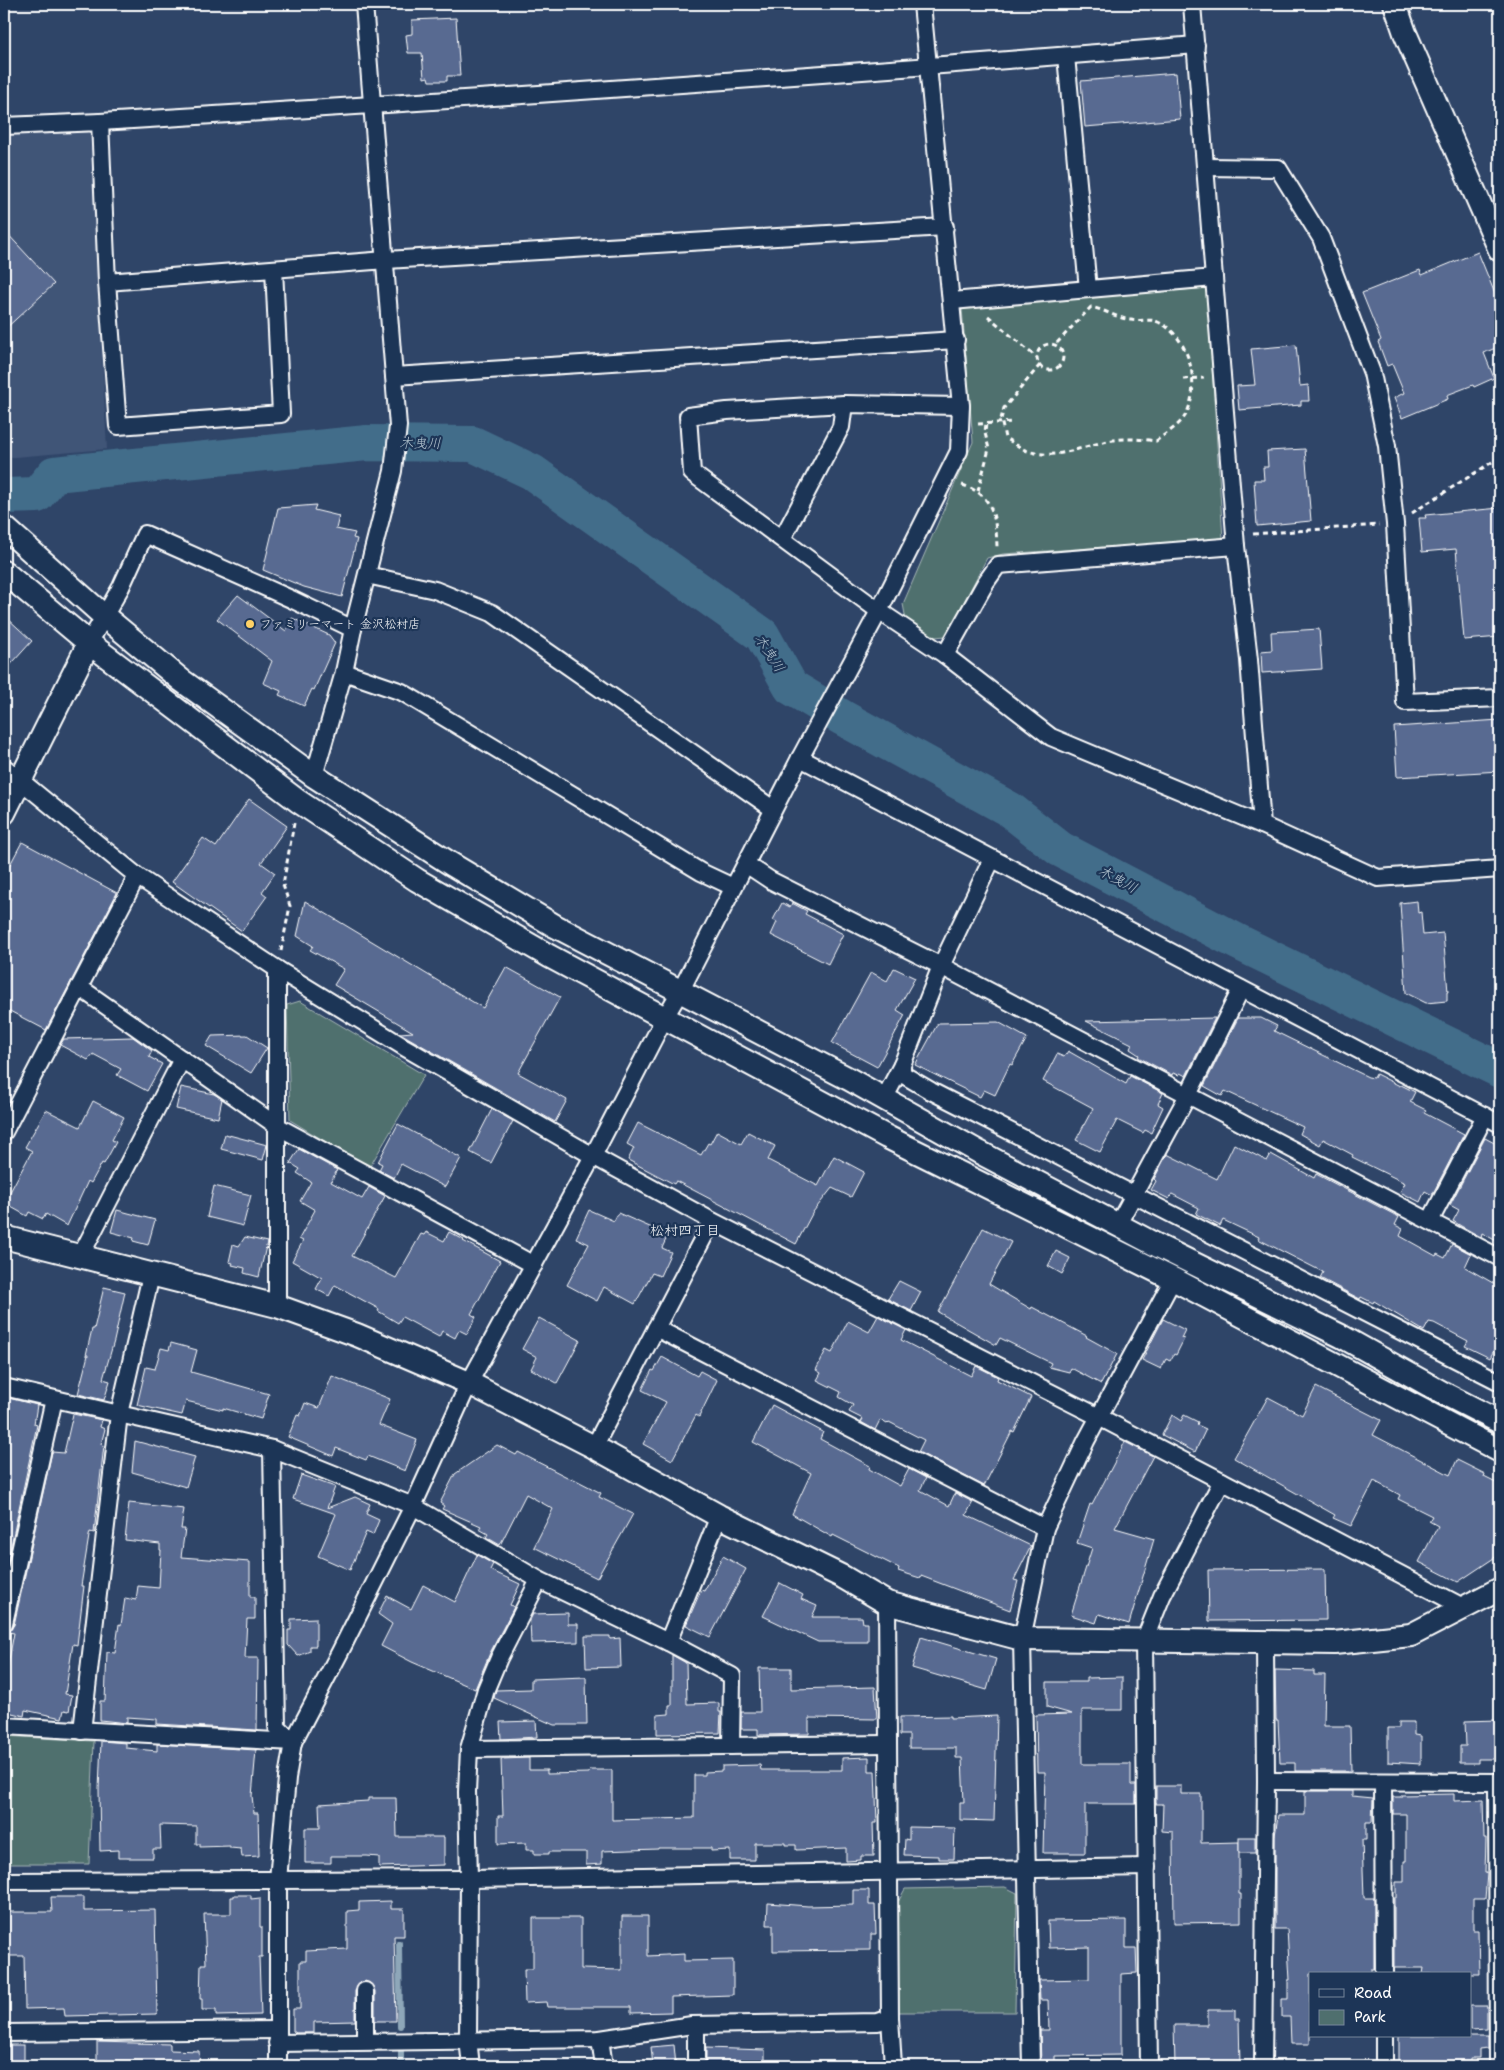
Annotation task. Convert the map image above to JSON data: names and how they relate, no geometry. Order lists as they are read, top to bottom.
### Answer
{
  "districts": ["松村四丁目"],
  "water": ["木曳川"],
  "places": ["ファミリーマート 金沢松村店"],
  "legend": ["Road", "Park"]
}
